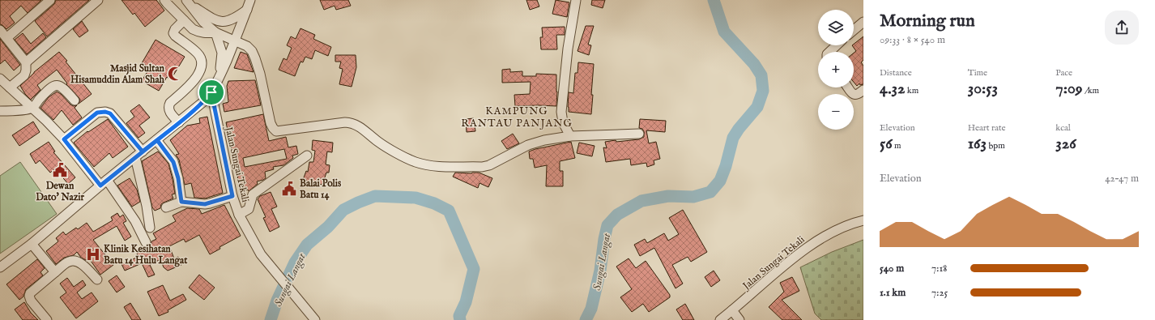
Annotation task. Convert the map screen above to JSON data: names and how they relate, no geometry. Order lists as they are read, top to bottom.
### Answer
{
  "streets": {
    "street": ["Jalan Sungai Tekali"]
  },
  "districts": ["KAMPUNG RANTAU PANJANG"],
  "water": ["Sungai Langat"],
  "places": {
    "mosque": ["Masjid Sultan Hisamuddin Alam Shah"],
    "public building": ["Dewan Dato' Nazir", "Balai Polis Batu 14"],
    "hospital": ["Klinik Kesihatan Batu 14 Hulu Langat"]
  },
  "page": {
    "heading": ["Morning run", "09:33 · 8 × 540 m"],
    "map_buttons": ["+", "−"],
    "stats": [
      ["Distance", "4.32 km"],
      ["Time", "30:53"],
      ["Pace", "7:09 /km"],
      ["Elevation", "56 m"],
      ["Heart rate", "163 bpm"],
      ["kcal", "326"]
    ],
    "chart": ["Elevation", "42–47 m"],
    "list": [
      {
        "name": "540 m",
        "note": "7:18"
      },
      {
        "name": "1.1 km",
        "note": "7:25"
      }
    ]
  }
}
